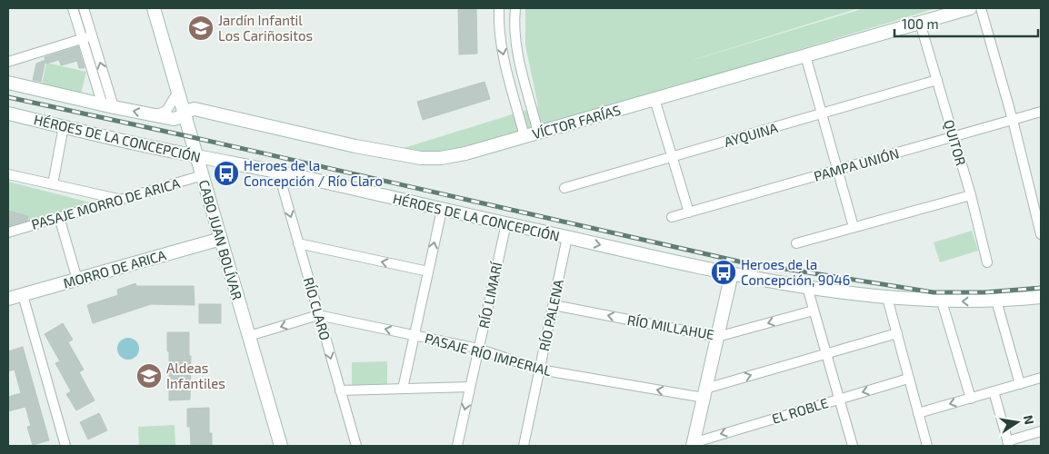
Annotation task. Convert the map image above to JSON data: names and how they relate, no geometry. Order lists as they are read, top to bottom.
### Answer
{
  "streets": {
    "street": [
      "VÍCTOR FARÍAS",
      "AYQUINA",
      "HÉROES DE LA CONCEPCIÓN",
      "QUITOR",
      "PAMPA UNIÓN",
      "PASAJE MORRO DE ARICA",
      "CABO JUAN BOLÍVAR",
      "MORRO DE ARICA",
      "RÍO LIMARÍ",
      "RÍO CLARO",
      "RÍO PALENA",
      "RÍO MILLAHUE",
      "PASAJE RÍO IMPERIAL",
      "EL ROBLE"
    ]
  },
  "crossings": [
    ["VÍCTOR FARÍAS", "QUITOR"],
    ["VÍCTOR FARÍAS", "CABO JUAN BOLÍVAR"],
    ["AYQUINA", "QUITOR"],
    ["HÉROES DE LA CONCEPCIÓN", "CABO JUAN BOLÍVAR"],
    ["HÉROES DE LA CONCEPCIÓN", "RÍO LIMARÍ"],
    ["HÉROES DE LA CONCEPCIÓN", "RÍO CLARO"],
    ["HÉROES DE LA CONCEPCIÓN", "RÍO PALENA"],
    ["QUITOR", "PAMPA UNIÓN"],
    ["PASAJE MORRO DE ARICA", "CABO JUAN BOLÍVAR"],
    ["CABO JUAN BOLÍVAR", "MORRO DE ARICA"],
    ["CABO JUAN BOLÍVAR", "PASAJE RÍO IMPERIAL"],
    ["RÍO LIMARÍ", "PASAJE RÍO IMPERIAL"],
    ["RÍO CLARO", "PASAJE RÍO IMPERIAL"],
    ["RÍO PALENA", "RÍO MILLAHUE"],
    ["RÍO PALENA", "PASAJE RÍO IMPERIAL"]
  ],
  "one_way": ["RÍO CLARO", "RÍO MILLAHUE", "EL ROBLE"],
  "places": {
    "school or university": ["Jardín Infantil Los Cariñositos", "Aldeas Infantiles"],
    "bus stop": ["Heroes de la Concepción / Río Claro", "Heroes de la Concepción, 9046"]
  },
  "scale_bar": "100 m",
  "north": "right"
}
